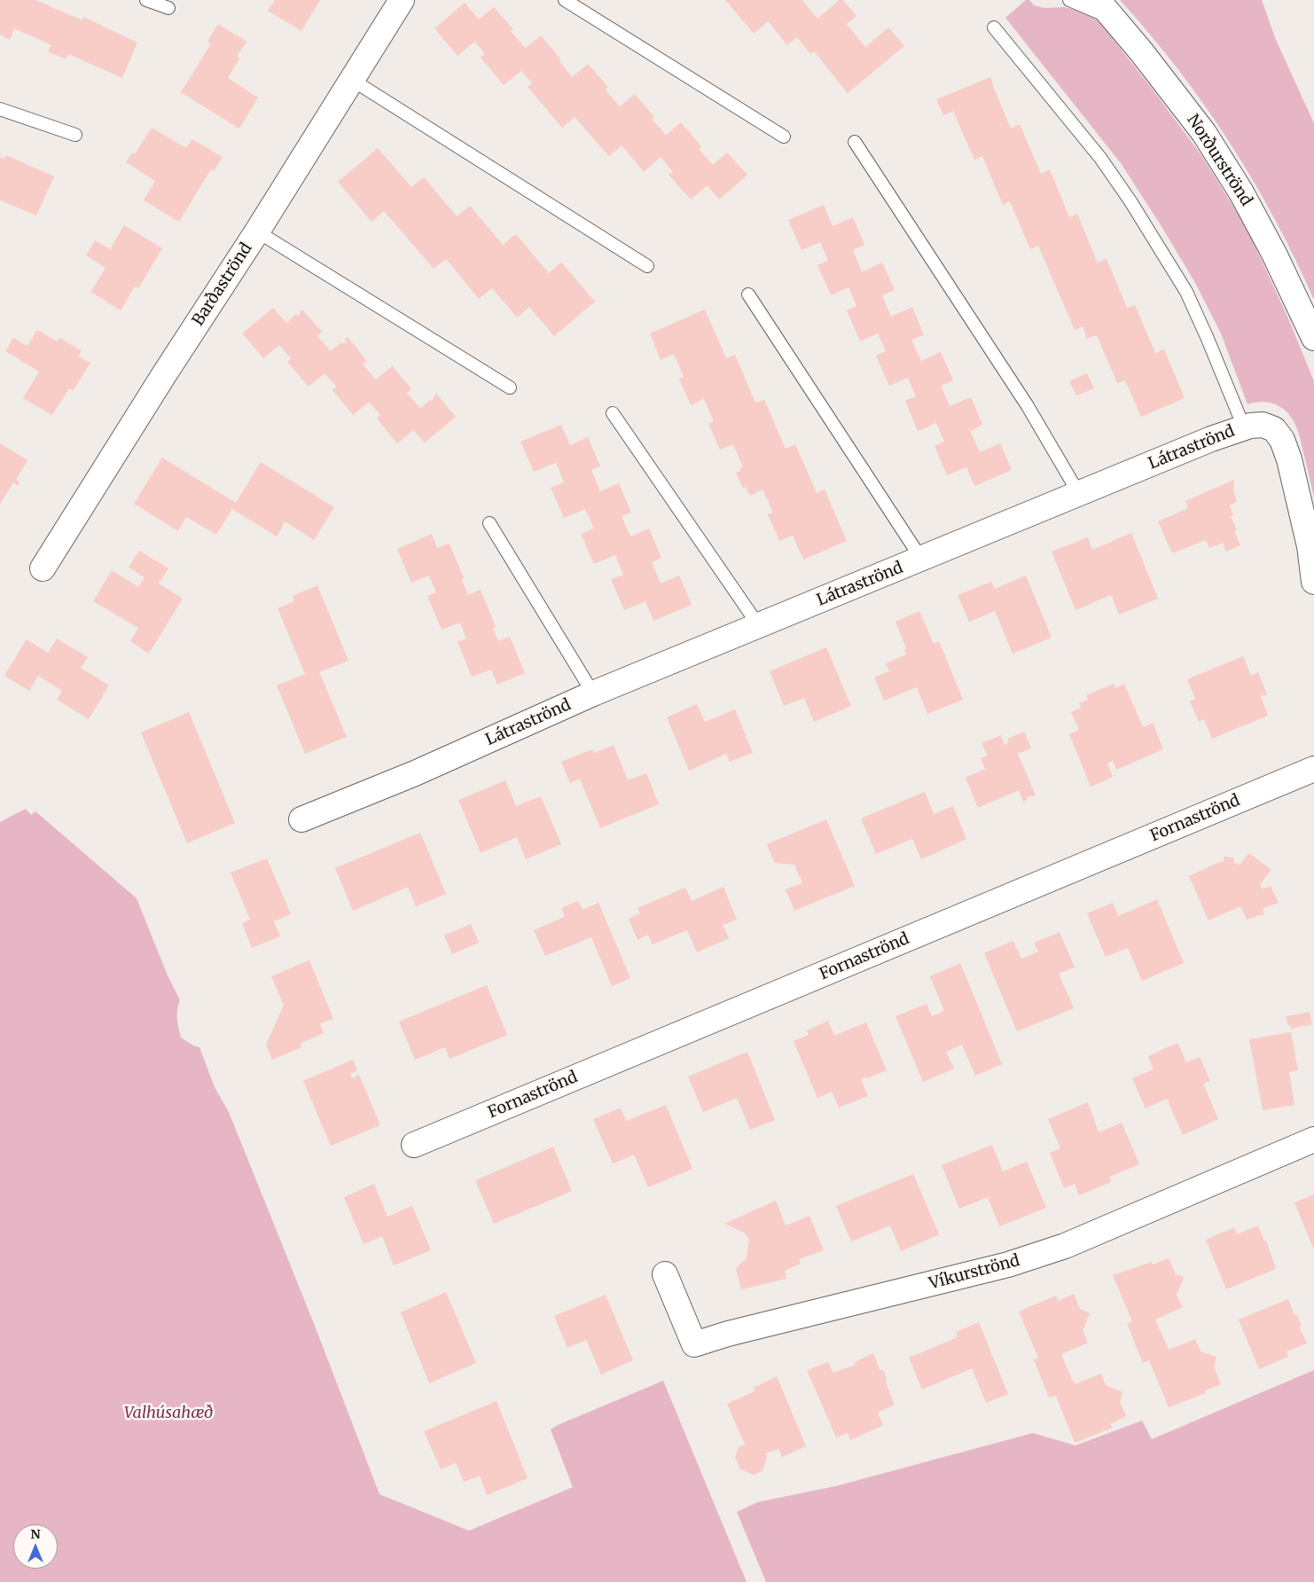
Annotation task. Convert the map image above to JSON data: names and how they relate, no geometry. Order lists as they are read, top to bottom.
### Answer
{
  "streets": {
    "street": [
      "Norðurströnd",
      "Barðaströnd",
      "Látraströnd",
      "Fornaströnd",
      "Víkurströnd"
    ]
  },
  "parks": ["Valhúsahæð"],
  "north": "top"
}
